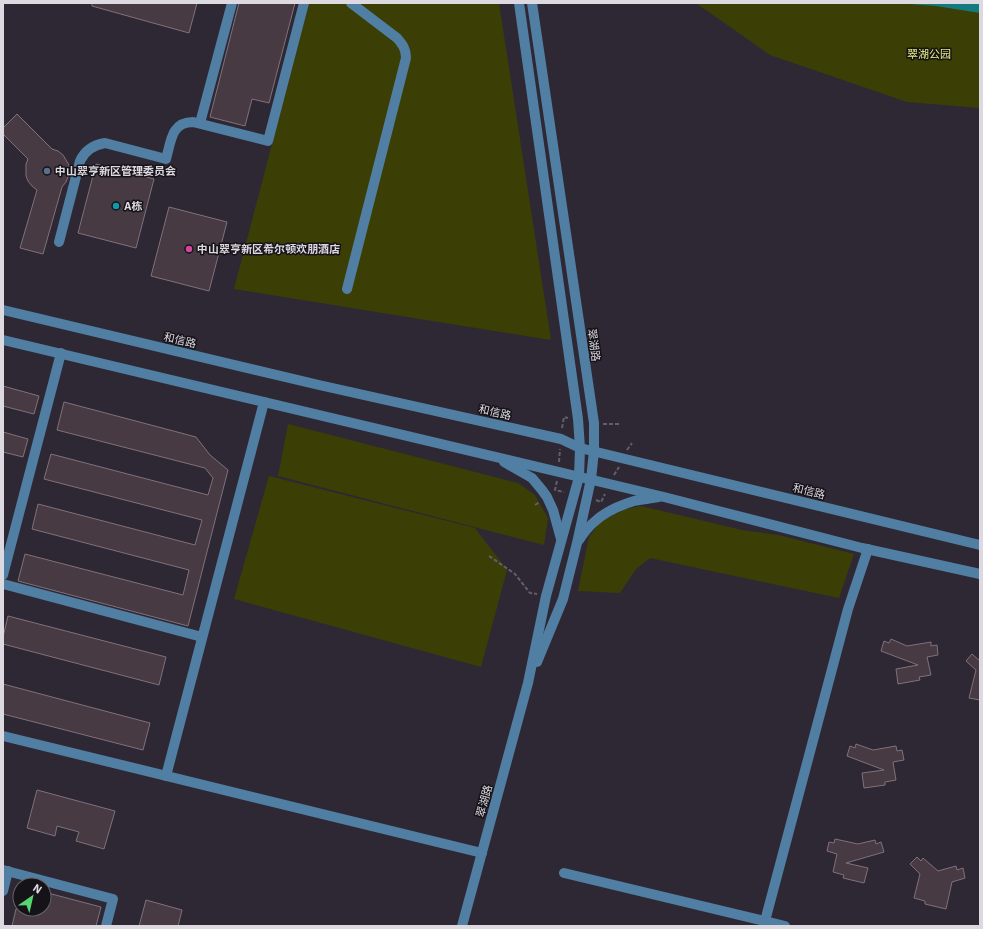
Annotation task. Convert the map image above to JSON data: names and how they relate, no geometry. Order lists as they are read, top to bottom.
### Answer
{
  "streets": {
    "street": ["和信路", "翠湖路"]
  },
  "crossings": [
    ["和信路", "翠湖路"]
  ],
  "parks": ["翠湖公园"],
  "places": ["中山翠亨新区管理委员会", "A栋", "中山翠亨新区希尔顿欢朋酒店"],
  "north": "top right"
}
